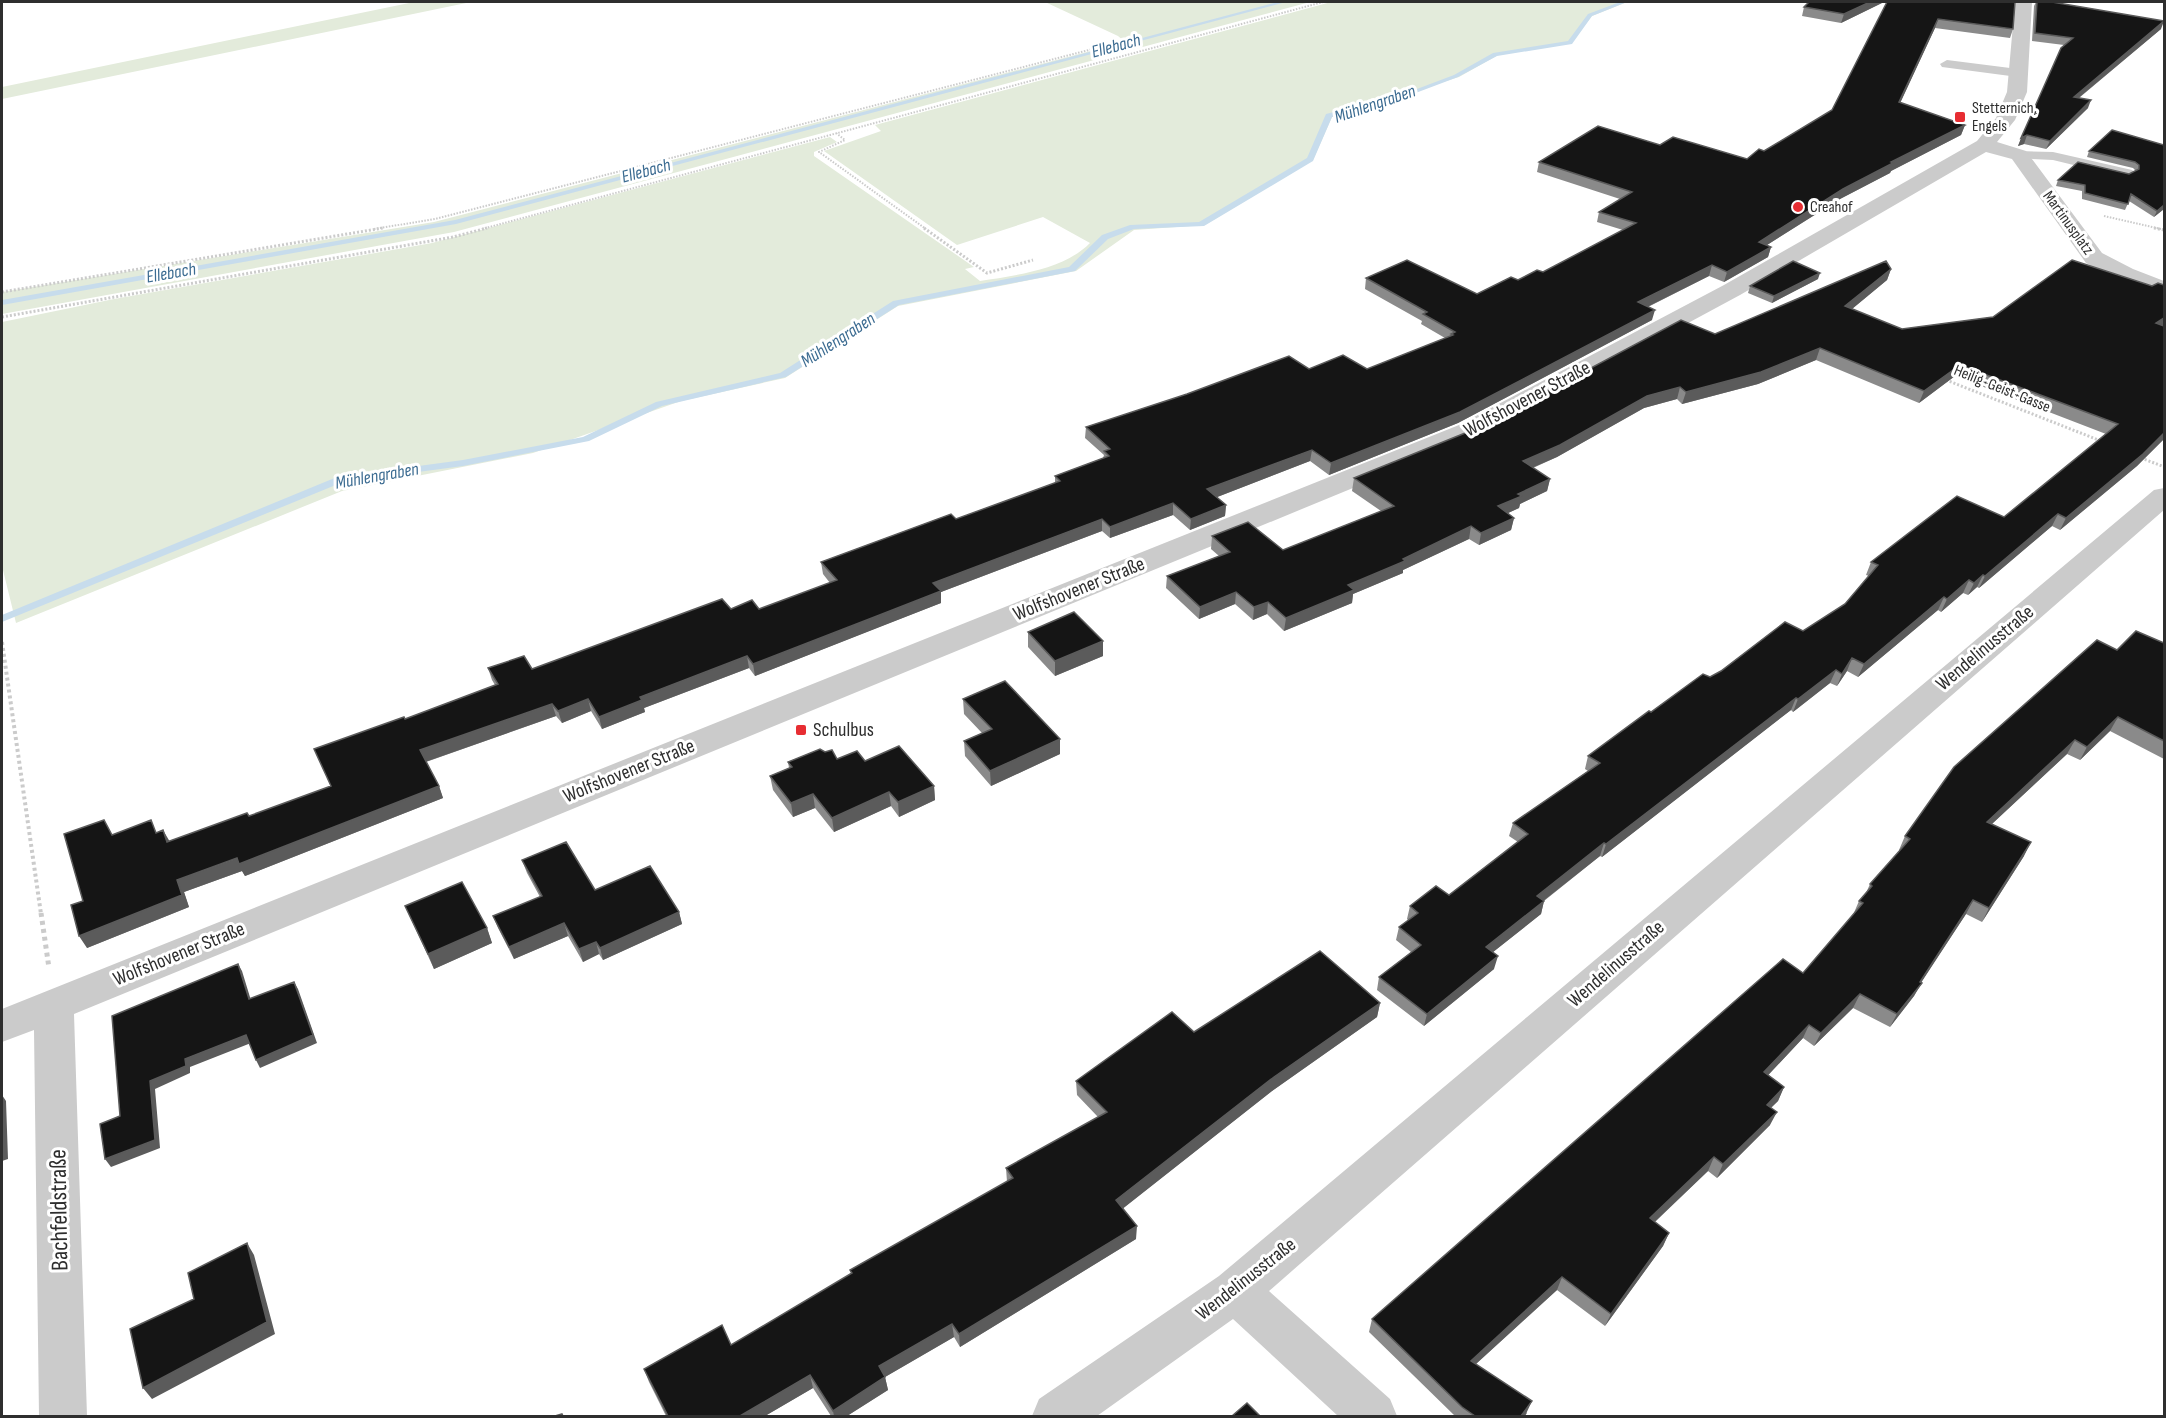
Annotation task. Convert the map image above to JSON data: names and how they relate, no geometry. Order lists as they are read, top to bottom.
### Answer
{
  "streets": {
    "street": [
      "Martinusplatz",
      "Wolfshovener Straße",
      "Wendelinusstraße",
      "Bachfeldstraße"
    ],
    "path": ["Heilig-Geist-Gasse"]
  },
  "crossings": [
    ["Wolfshovener Straße", "Bachfeldstraße"]
  ],
  "water": ["Ellebach", "Mühlengraben"],
  "places": {
    "transit": ["Stetternich, Engels", "Schulbus"],
    "other": ["Creahof"]
  }
}
